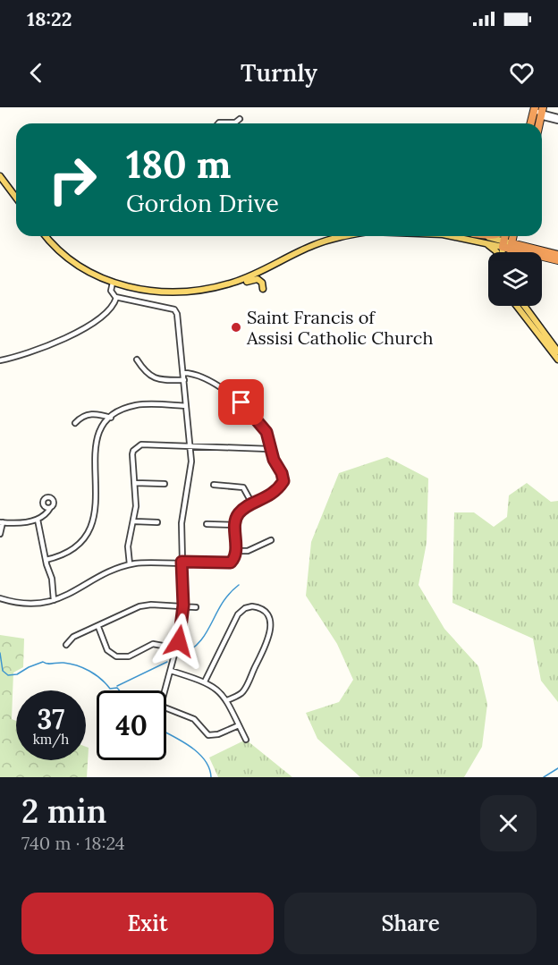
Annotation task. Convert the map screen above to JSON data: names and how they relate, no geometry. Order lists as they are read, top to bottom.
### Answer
{
  "places": ["Saint Francis of Assisi Catholic Church"],
  "page": {
    "status": "18:22",
    "header": "Turnly",
    "turn": ["180 m", "Gordon Drive"],
    "speed": "37 km/h",
    "limit": "40",
    "heading": ["2 min", "740 m · 18:24"],
    "buttons": ["Exit", "Share"]
  }
}
